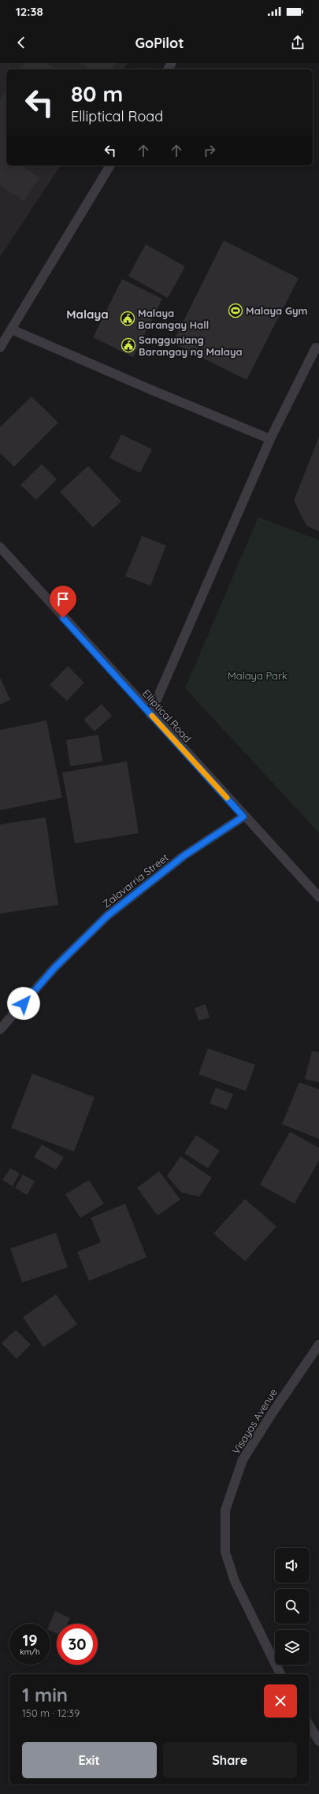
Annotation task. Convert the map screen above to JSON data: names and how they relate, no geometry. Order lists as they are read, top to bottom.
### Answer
{
  "streets": {
    "street": ["Elliptical Road", "Zalavarria Street", "Visayas Avenue"]
  },
  "crossings": [
    ["Elliptical Road", "Zalavarria Street"]
  ],
  "districts": ["Malaya"],
  "parks": ["Malaya Park"],
  "places": {
    "sports": ["Malaya Gym"],
    "public building": ["Malaya Barangay Hall", "Sangguniang Barangay ng Malaya"]
  },
  "page": {
    "status": "12:38",
    "header": "GoPilot",
    "turn": ["80 m", "Elliptical Road"],
    "speed": "19 km/h",
    "limit": "30",
    "heading": ["1 min", "150 m · 12:39"],
    "buttons": ["Exit", "Share"]
  }
}
